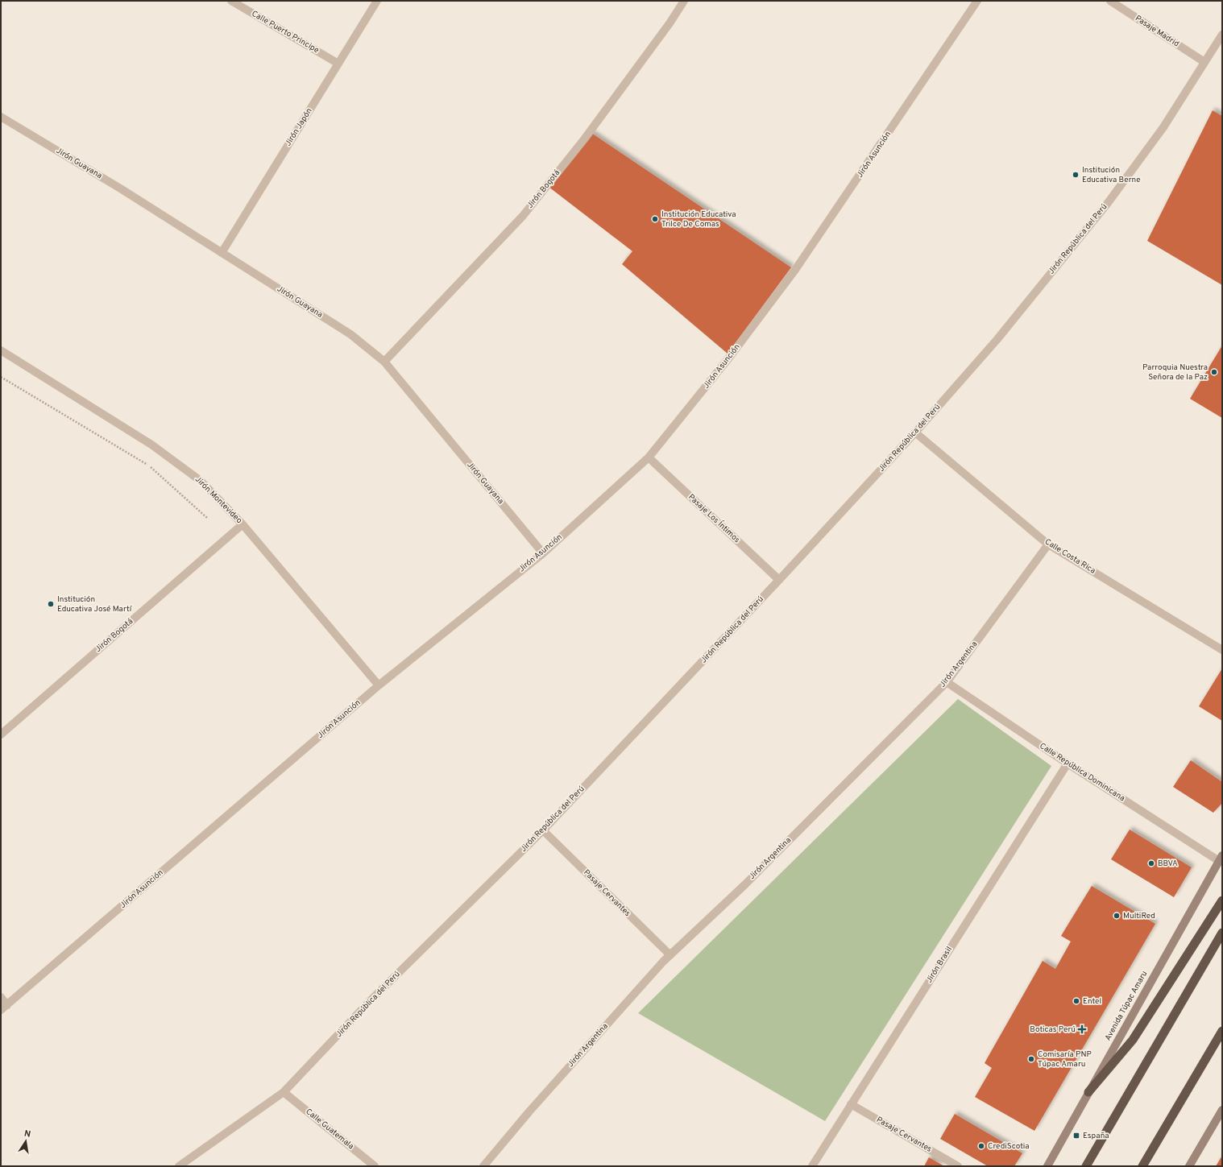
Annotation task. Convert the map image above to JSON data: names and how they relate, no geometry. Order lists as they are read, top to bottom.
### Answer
{
  "streets": {
    "main road": ["Avenida Túpac Amaru"],
    "street": [
      "Pasaje Madrid",
      "Calle Puerto Principe",
      "Jirón Japón",
      "Jirón Asunción",
      "Jirón Guayana",
      "Jirón Bogotá",
      "Jirón República del Perú",
      "Jirón Montevideo",
      "Pasaje Los Íntimos",
      "Calle Costa Rica",
      "Jirón Argentina",
      "Calle República Dominicana",
      "Pasaje Cervantes",
      "Jirón Brasil",
      "Calle Guatemala"
    ]
  },
  "crossings": [
    ["Pasaje Madrid", "Jirón República del Perú"],
    ["Calle Puerto Principe", "Jirón Japón"],
    ["Jirón Japón", "Jirón Guayana"],
    ["Jirón Asunción", "Jirón Guayana"],
    ["Jirón Asunción", "Jirón Montevideo"],
    ["Jirón Asunción", "Pasaje Los Íntimos"],
    ["Jirón Guayana", "Jirón Bogotá"],
    ["Jirón Bogotá", "Jirón Montevideo"],
    ["Jirón República del Perú", "Pasaje Los Íntimos"],
    ["Jirón República del Perú", "Calle Costa Rica"],
    ["Jirón República del Perú", "Pasaje Cervantes"],
    ["Jirón República del Perú", "Calle Guatemala"],
    ["Calle Costa Rica", "Jirón Argentina"],
    ["Jirón Argentina", "Calle República Dominicana"],
    ["Jirón Argentina", "Pasaje Cervantes"],
    ["Calle República Dominicana", "Jirón Brasil"],
    ["Calle República Dominicana", "Avenida Túpac Amaru"],
    ["Pasaje Cervantes", "Jirón Brasil"]
  ],
  "places": {
    "other": [
      "Institución Educativa Berne",
      "Institución Educativa Trilce De Comas",
      "Parroquia Nuestra Señora de la Paz",
      "Institución Educativa José Martí",
      "BBVA",
      "MultiRed",
      "Entel",
      "Comisaría PNP Túpac Amaru",
      "CrediScotia"
    ],
    "health": ["Boticas Perú"],
    "transit": ["España"]
  },
  "north": "top"
}
